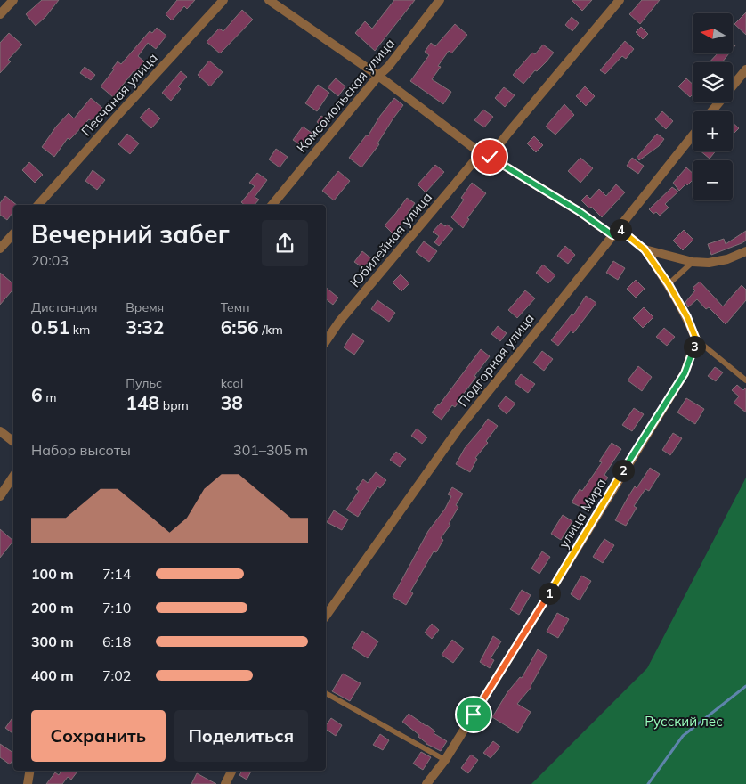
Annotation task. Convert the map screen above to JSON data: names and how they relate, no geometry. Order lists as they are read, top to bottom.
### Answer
{
  "streets": {
    "street": [
      "Песчаная улица",
      "Комсомольская улица",
      "Юбилейная улица",
      "Подгорная улица",
      "улица Мира"
    ]
  },
  "parks": ["Русский лес"],
  "north": "left",
  "page": {
    "map_buttons": ["+", "−"],
    "heading": ["Вечерний забег", "20:03"],
    "pins": [
      "4",
      "3",
      "2",
      "1"
    ],
    "stats": [
      ["Дистанция", "0.51 km"],
      ["Время", "3:32"],
      ["Темп", "6:56 /km"],
      ["6 m"],
      ["Пульс", "148 bpm"],
      ["kcal", "38"]
    ],
    "chart": ["Набор высоты", "301–305 m"],
    "list": [
      {
        "name": "100 m",
        "note": "7:14"
      },
      {
        "name": "200 m",
        "note": "7:10"
      },
      {
        "name": "300 m",
        "note": "6:18"
      },
      {
        "name": "400 m",
        "note": "7:02"
      }
    ],
    "buttons": ["Сохранить", "Поделиться"]
  }
}
